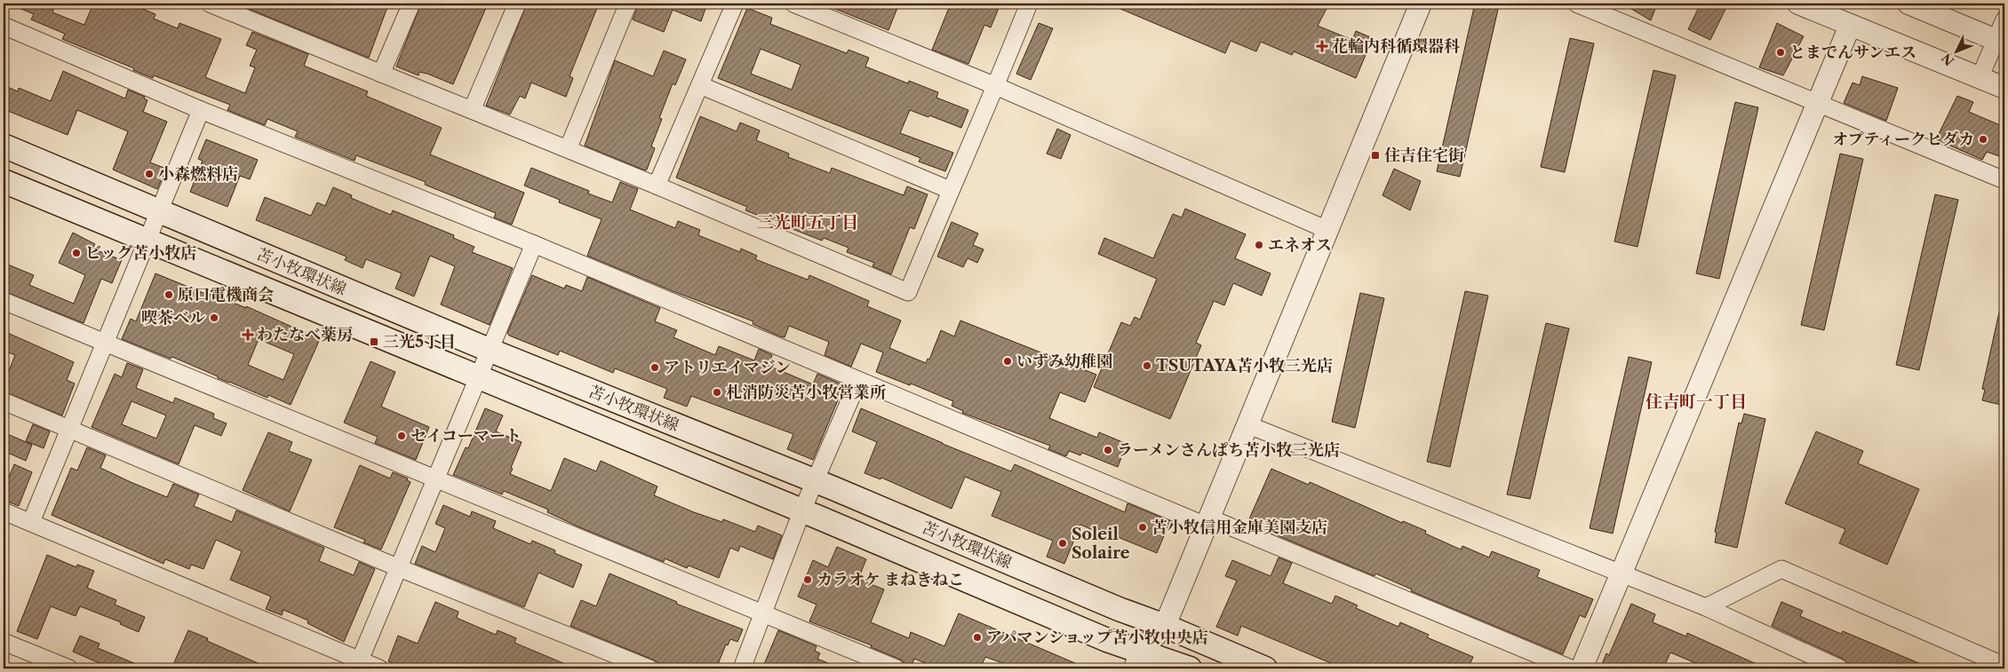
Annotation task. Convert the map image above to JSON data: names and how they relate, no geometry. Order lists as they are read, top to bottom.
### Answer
{
  "streets": {
    "main road": ["苫小牧環状線"]
  },
  "districts": ["三光町五丁目", "住吉町一丁目"],
  "places": {
    "health": ["花輪内科循環器科", "わたなべ薬房"],
    "other": [
      "とまでんサンエス",
      "オプティークヒダカ",
      "小森燃料店",
      "エネオス",
      "ビッグ苫小牧店",
      "原口電機商会",
      "喫茶ベル",
      "いずみ幼稚園",
      "TSUTAYA苫小牧三光店",
      "アトリエイマジン",
      "札消防災苫小牧営業所",
      "セイコーマート",
      "ラーメンさんぱち苫小牧三光店",
      "苫小牧信用金庫美園支店",
      "Soleil Solaire",
      "カラオケ まねきねこ",
      "アパマンショップ苫小牧中央店"
    ],
    "transit": ["住吉住宅街", "三光5丁目"]
  },
  "north": "bottom left"
}
